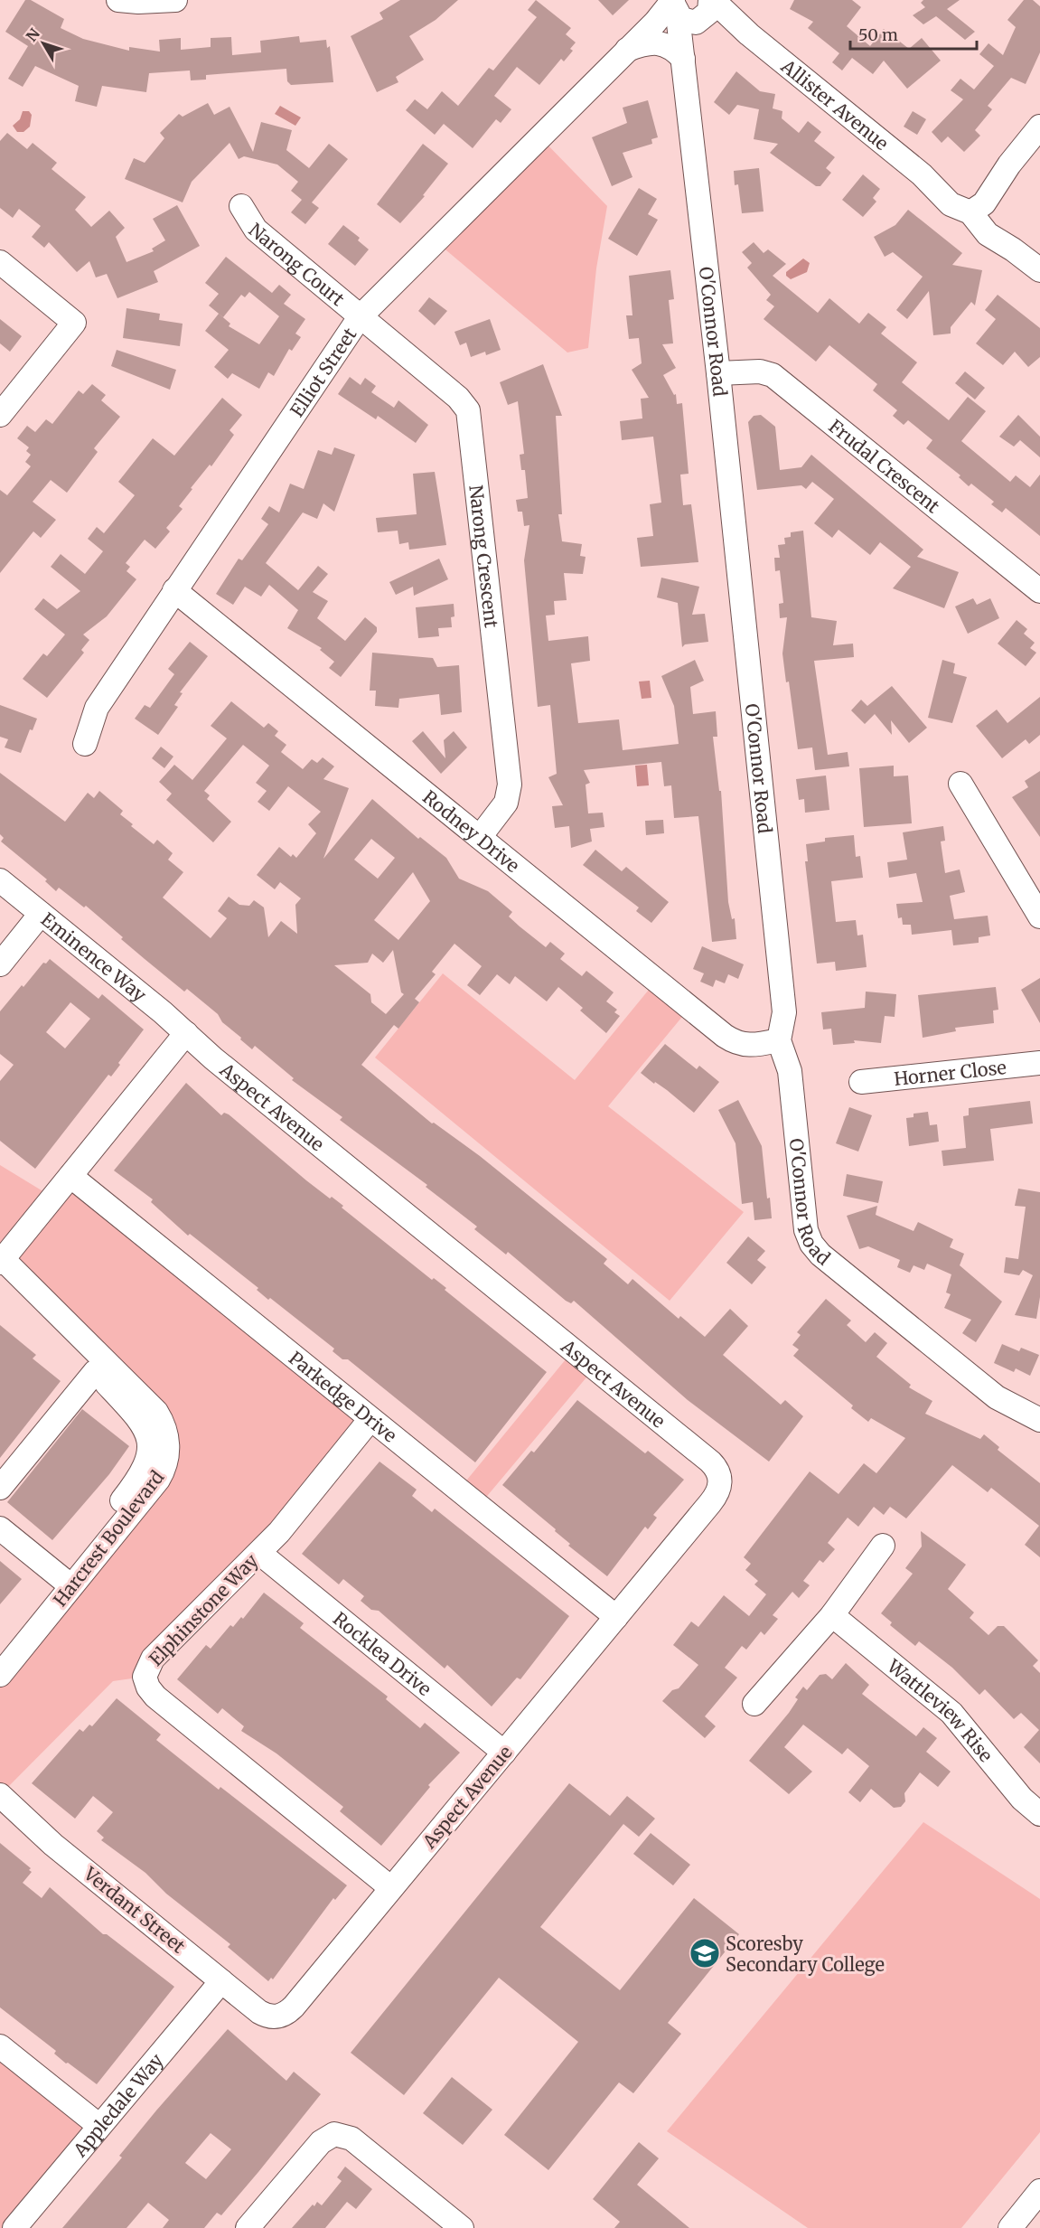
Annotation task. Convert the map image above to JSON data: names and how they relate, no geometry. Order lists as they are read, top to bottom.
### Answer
{
  "streets": {
    "street": [
      "Allister Avenue",
      "Narong Court",
      "O'Connor Road",
      "Elliot Street",
      "Frudal Crescent",
      "Narong Crescent",
      "Rodney Drive",
      "Eminence Way",
      "Horner Close",
      "Aspect Avenue",
      "Parkedge Drive",
      "Harcrest Boulevard",
      "Elphinstone Way",
      "Rocklea Drive",
      "Wattleview Rise",
      "Verdant Street",
      "Appledale Way"
    ]
  },
  "crossings": [
    ["Allister Avenue", "Elliot Street"],
    ["Narong Court", "Elliot Street"],
    ["Narong Court", "Narong Crescent"],
    ["O'Connor Road", "Frudal Crescent"],
    ["O'Connor Road", "Rodney Drive"],
    ["Elliot Street", "Narong Crescent"],
    ["Elliot Street", "Rodney Drive"],
    ["Narong Crescent", "Rodney Drive"],
    ["Eminence Way", "Aspect Avenue"],
    ["Aspect Avenue", "Parkedge Drive"],
    ["Aspect Avenue", "Elphinstone Way"],
    ["Aspect Avenue", "Rocklea Drive"],
    ["Aspect Avenue", "Verdant Street"],
    ["Parkedge Drive", "Elphinstone Way"],
    ["Elphinstone Way", "Rocklea Drive"],
    ["Verdant Street", "Appledale Way"]
  ],
  "places": {
    "school or university": ["Scoresby Secondary College"]
  },
  "scale_bar": "50 m",
  "north": "top left"
}
